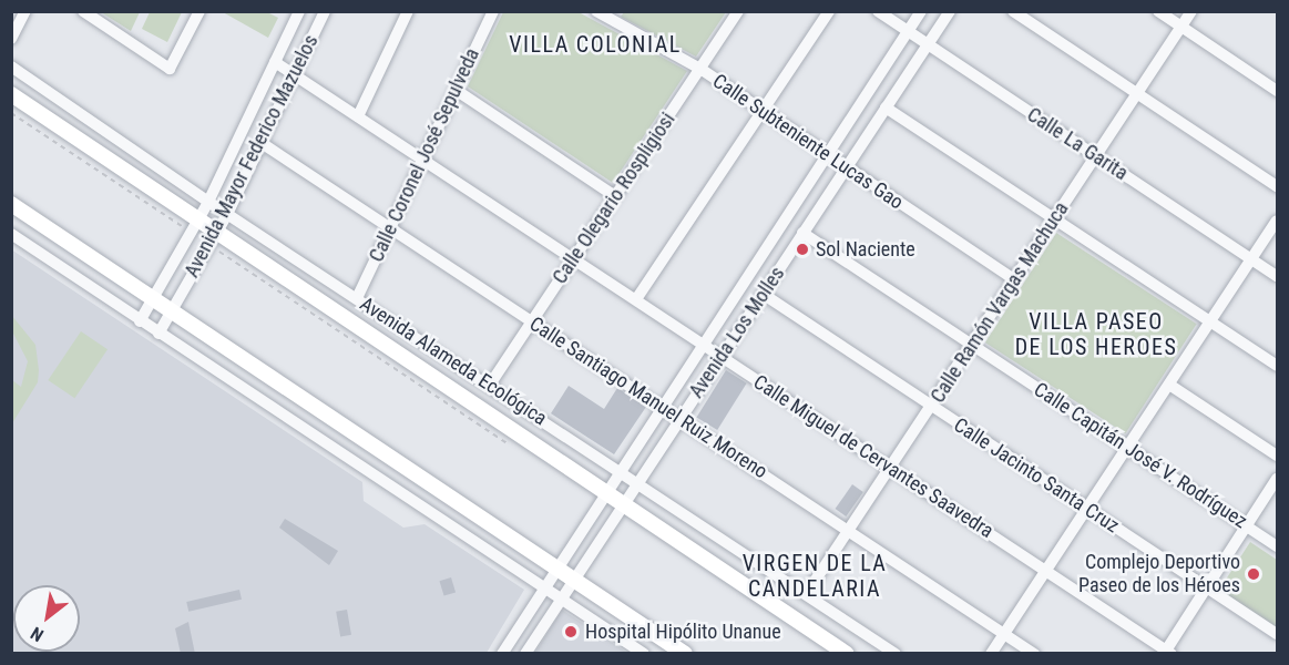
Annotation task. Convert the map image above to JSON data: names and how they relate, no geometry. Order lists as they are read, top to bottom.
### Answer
{
  "streets": {
    "main road": ["Avenida Alameda Ecológica"],
    "street": [
      "Calle Subteniente Lucas Gao",
      "Calle La Garita",
      "Calle Coronel José Sepulveda",
      "Avenida Mayor Federico Mazuelos",
      "Calle Olegario Rospligiosi",
      "Calle Ramón Vargas Machuca",
      "Avenida Los Molles",
      "Calle Santiago Manuel Ruiz Moreno",
      "Calle Capitán José V. Rodríguez",
      "Calle Miguel de Cervantes Saavedra",
      "Calle Jacinto Santa Cruz"
    ]
  },
  "crossings": [
    ["Calle Subteniente Lucas Gao", "Calle Olegario Rospligiosi"],
    ["Calle Subteniente Lucas Gao", "Calle Ramón Vargas Machuca"],
    ["Calle Subteniente Lucas Gao", "Avenida Los Molles"],
    ["Calle La Garita", "Calle Ramón Vargas Machuca"],
    ["Calle La Garita", "Avenida Los Molles"],
    ["Calle Coronel José Sepulveda", "Avenida Alameda Ecológica"],
    ["Calle Coronel José Sepulveda", "Calle Santiago Manuel Ruiz Moreno"],
    ["Calle Coronel José Sepulveda", "Calle Miguel de Cervantes Saavedra"],
    ["Avenida Mayor Federico Mazuelos", "Avenida Alameda Ecológica"],
    ["Avenida Mayor Federico Mazuelos", "Calle Santiago Manuel Ruiz Moreno"],
    ["Avenida Mayor Federico Mazuelos", "Calle Miguel de Cervantes Saavedra"],
    ["Calle Olegario Rospligiosi", "Avenida Alameda Ecológica"],
    ["Calle Olegario Rospligiosi", "Calle Santiago Manuel Ruiz Moreno"],
    ["Calle Olegario Rospligiosi", "Calle Miguel de Cervantes Saavedra"],
    ["Calle Ramón Vargas Machuca", "Avenida Alameda Ecológica"],
    ["Calle Ramón Vargas Machuca", "Calle Santiago Manuel Ruiz Moreno"],
    ["Calle Ramón Vargas Machuca", "Calle Capitán José V. Rodríguez"],
    ["Calle Ramón Vargas Machuca", "Calle Miguel de Cervantes Saavedra"],
    ["Calle Ramón Vargas Machuca", "Calle Jacinto Santa Cruz"],
    ["Avenida Los Molles", "Avenida Alameda Ecológica"],
    ["Avenida Los Molles", "Calle Santiago Manuel Ruiz Moreno"],
    ["Avenida Los Molles", "Calle Capitán José V. Rodríguez"],
    ["Avenida Los Molles", "Calle Miguel de Cervantes Saavedra"],
    ["Avenida Los Molles", "Calle Jacinto Santa Cruz"]
  ],
  "districts": ["VILLA COLONIAL", "VILLA PASEO DE LOS HEROES", "VIRGEN DE LA CANDELARIA"],
  "places": ["Sol Naciente", "Complejo Deportivo Paseo de los Héroes", "Hospital Hipólito Unanue"],
  "north": "bottom left"
}
